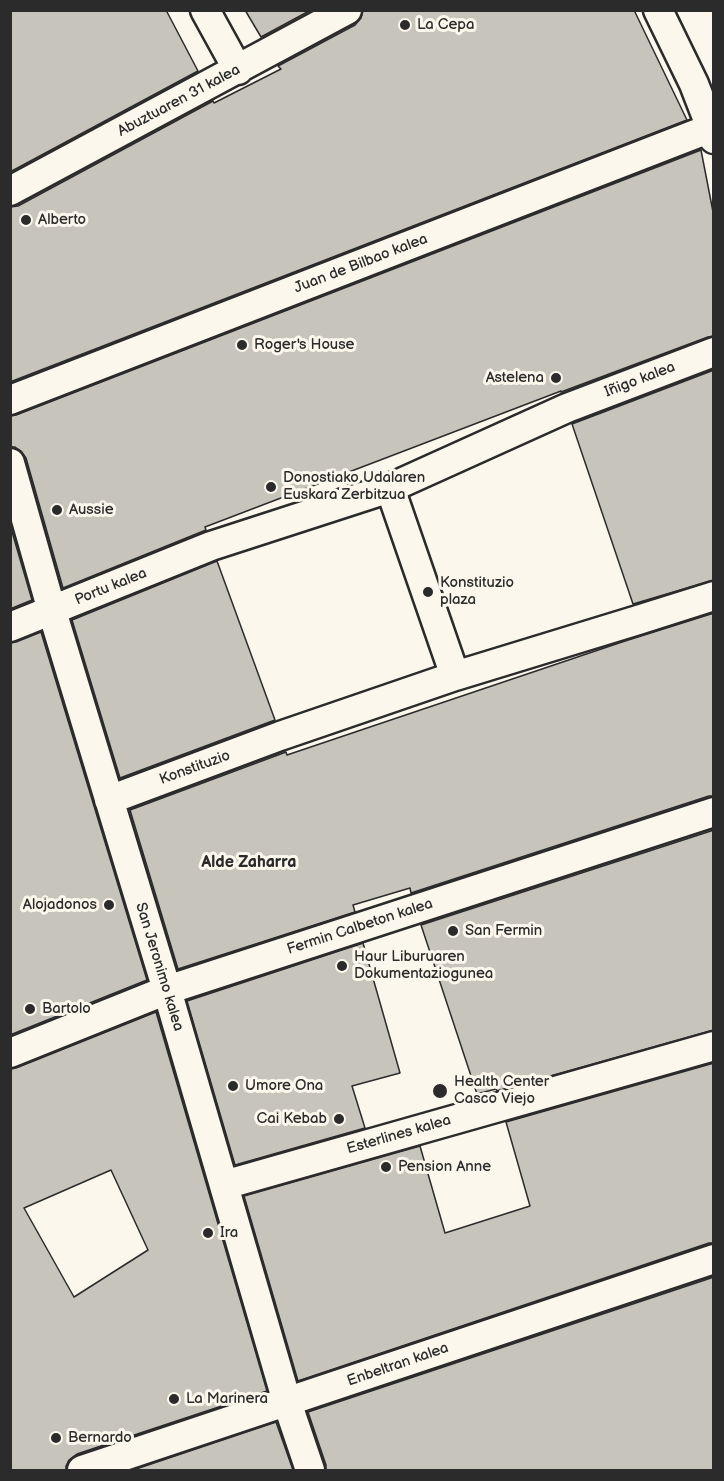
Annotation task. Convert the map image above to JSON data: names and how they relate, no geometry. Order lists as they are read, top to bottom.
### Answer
{
  "streets": {
    "street": [
      "Abuztuaren 31 kalea",
      "Juan de Bilbao kalea",
      "Iñigo kalea",
      "Portu kalea",
      "Konstituzio",
      "Fermin Calbeton kalea",
      "San Jeronimo kalea",
      "Esterlines kalea",
      "Enbeltran kalea"
    ]
  },
  "crossings": [
    ["Iñigo kalea", "Portu kalea"],
    ["Portu kalea", "San Jeronimo kalea"],
    ["Konstituzio", "San Jeronimo kalea"],
    ["Fermin Calbeton kalea", "San Jeronimo kalea"],
    ["San Jeronimo kalea", "Esterlines kalea"],
    ["San Jeronimo kalea", "Enbeltran kalea"]
  ],
  "districts": ["Alde Zaharra"],
  "places": [
    "La Cepa",
    "Alberto",
    "Roger's House",
    "Astelena",
    "Donostiako Udalaren Euskara Zerbitzua",
    "Aussie",
    "Konstituzio plaza",
    "Alojadonos",
    "San Fermin",
    "Haur Liburuaren Dokumentaziogunea",
    "Bartolo",
    "Umore Ona",
    "Health Center Casco Viejo",
    "Cai Kebab",
    "Pension Anne",
    "Ira",
    "La Marinera",
    "Bernardo"
  ]
}
